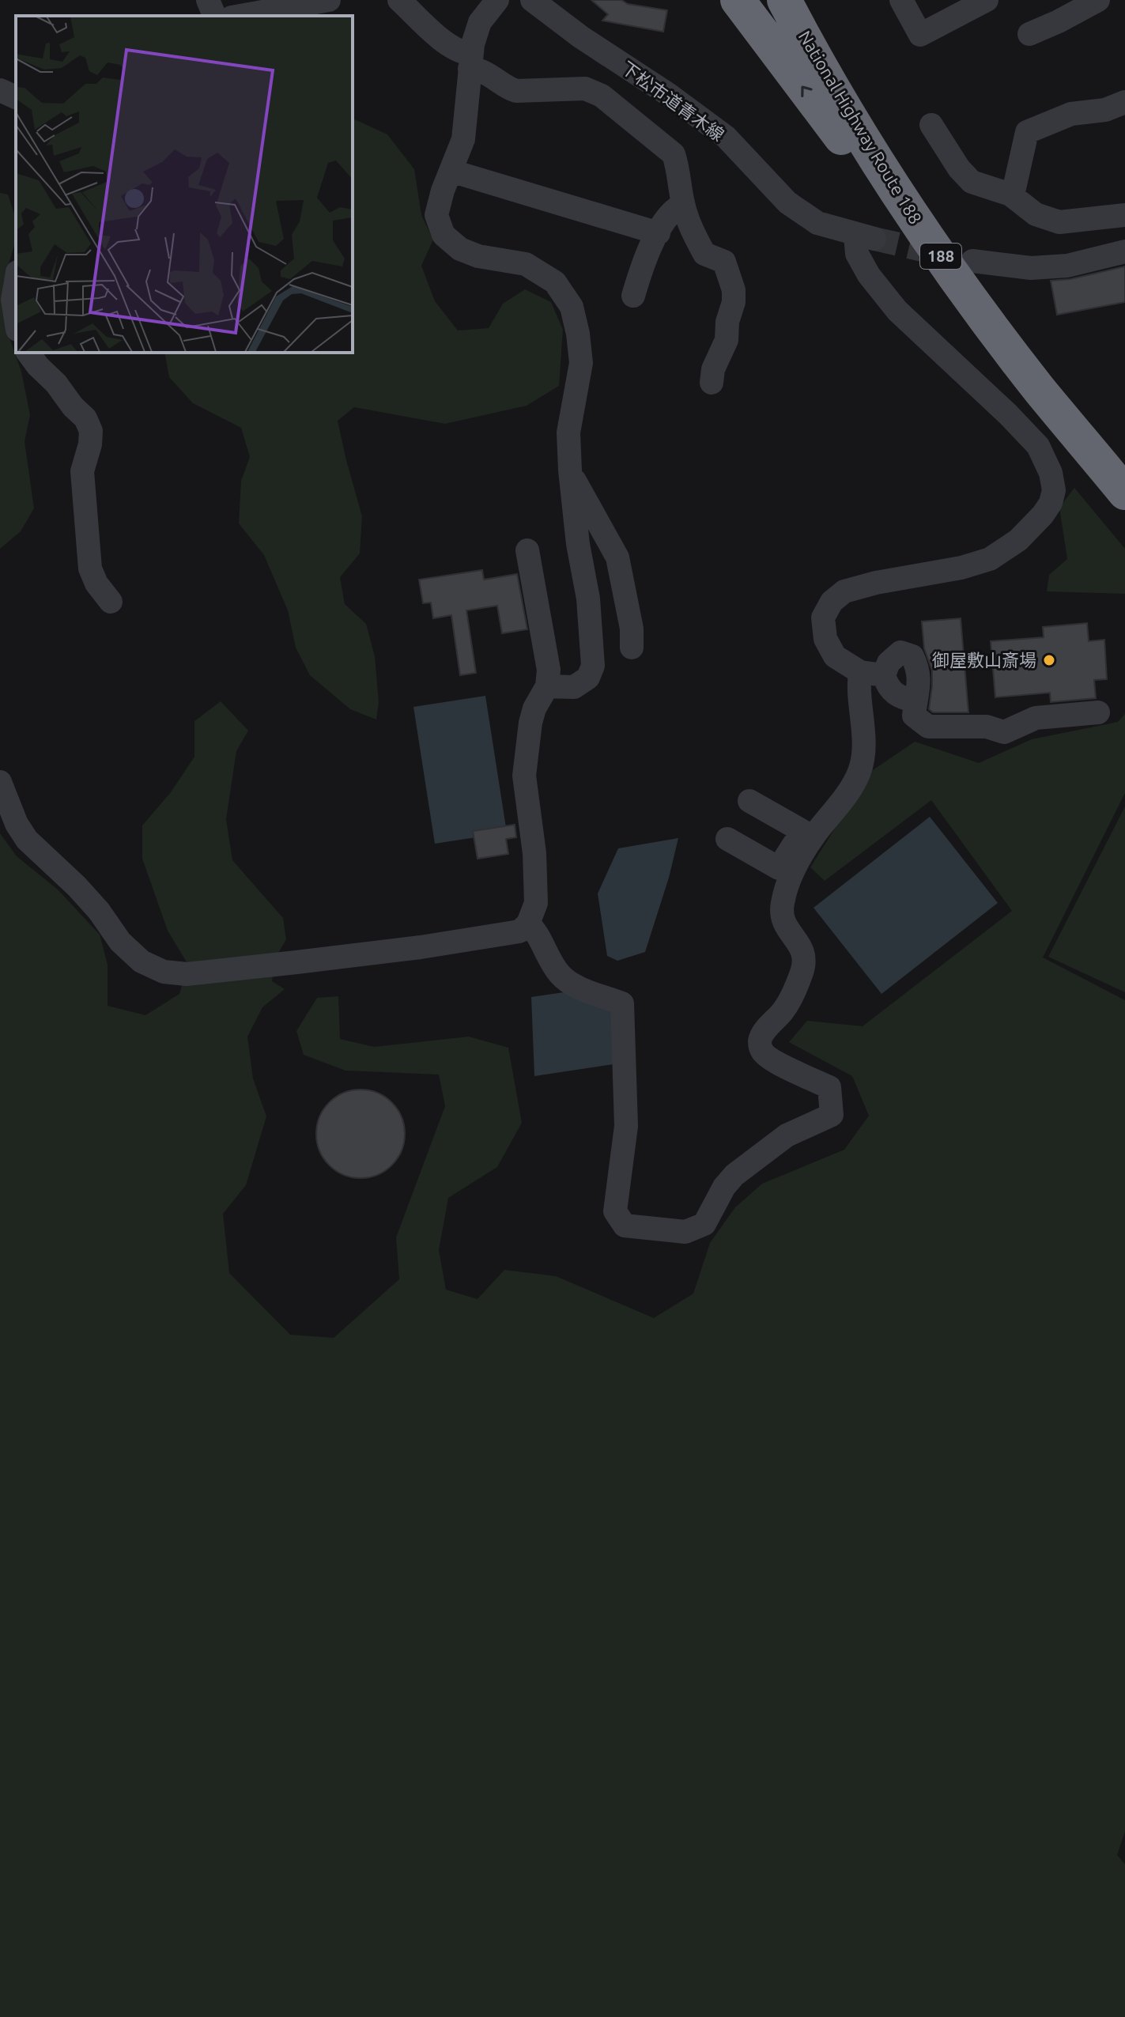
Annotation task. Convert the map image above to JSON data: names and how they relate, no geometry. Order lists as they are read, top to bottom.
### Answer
{
  "streets": {
    "highway": ["National Highway Route 188", "188"],
    "street": ["下松市道青木線"]
  },
  "places": ["御屋敷山斎場"]
}
